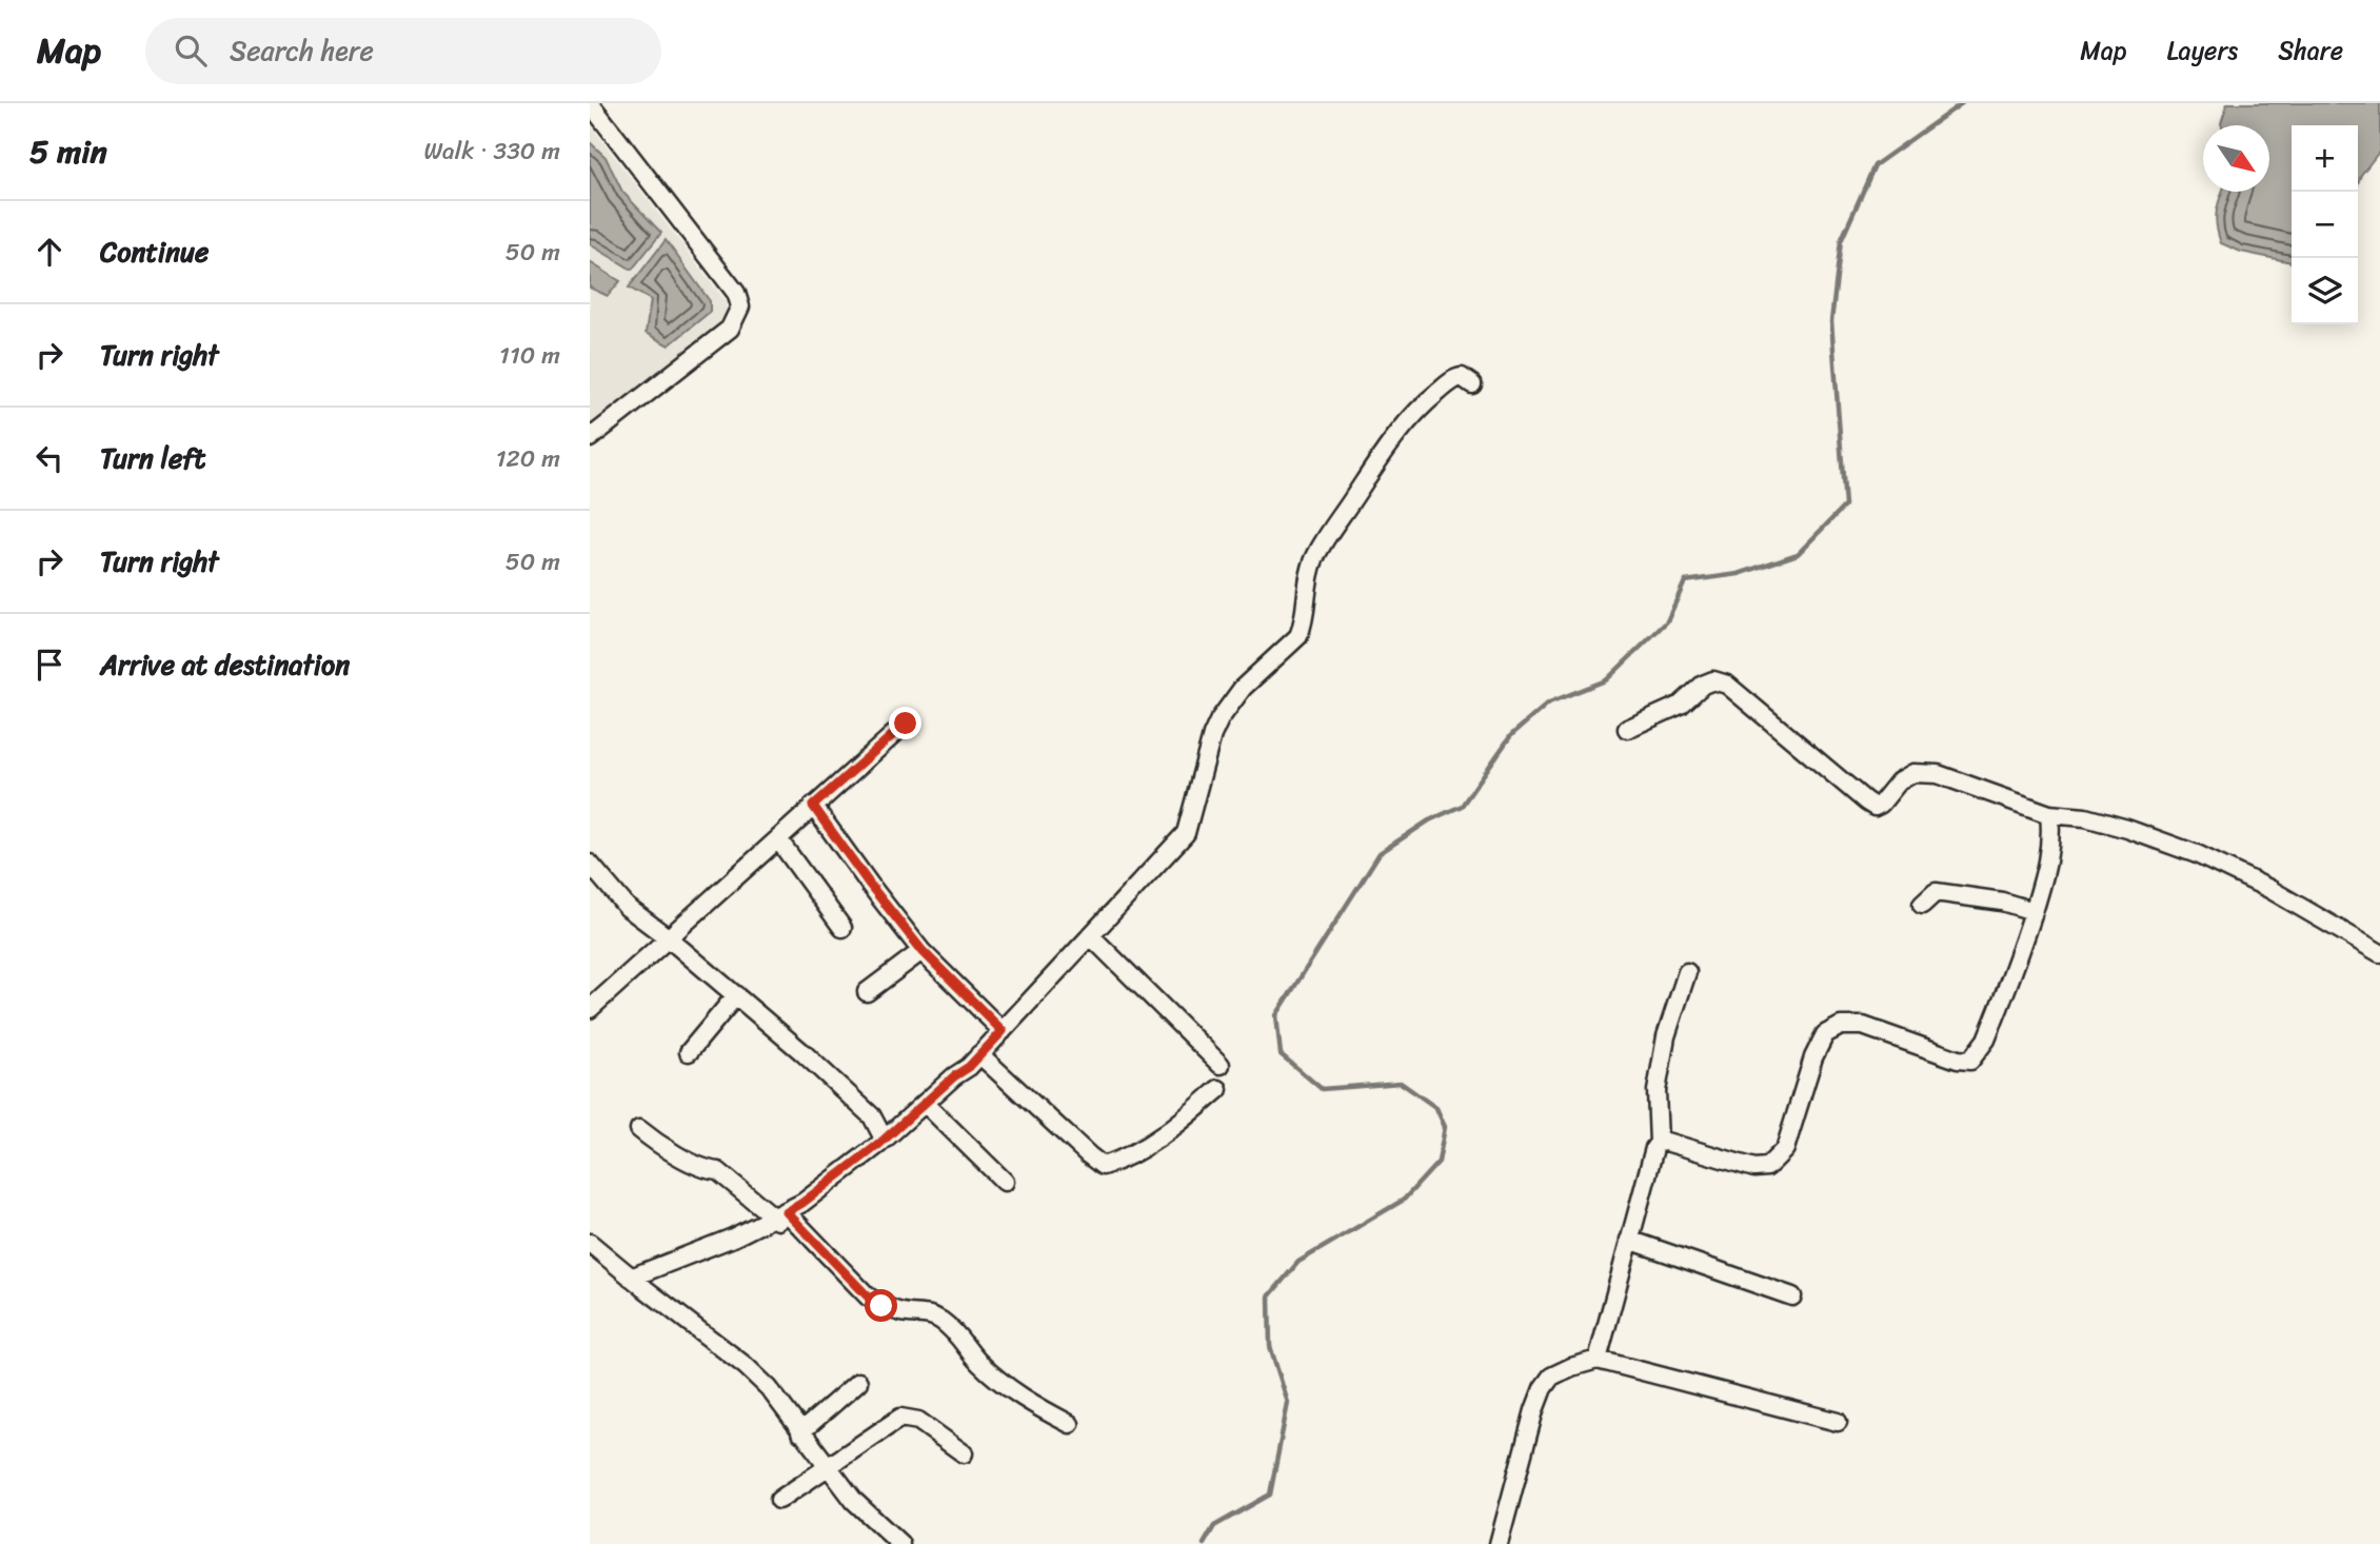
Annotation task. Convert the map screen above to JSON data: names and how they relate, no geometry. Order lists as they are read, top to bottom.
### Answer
{
  "north": "bottom right",
  "page": {
    "header": "Map",
    "search": "Search here",
    "nav": ["Map", "Layers", "Share"],
    "heading": ["5 min", "Walk · 330 m"],
    "map_buttons": ["+", "−"],
    "list": [
      ["Continue", "50 m"],
      ["Turn right", "110 m"],
      ["Turn left", "120 m"],
      ["Turn right", "50 m"],
      "Arrive at destination"
    ]
  }
}
